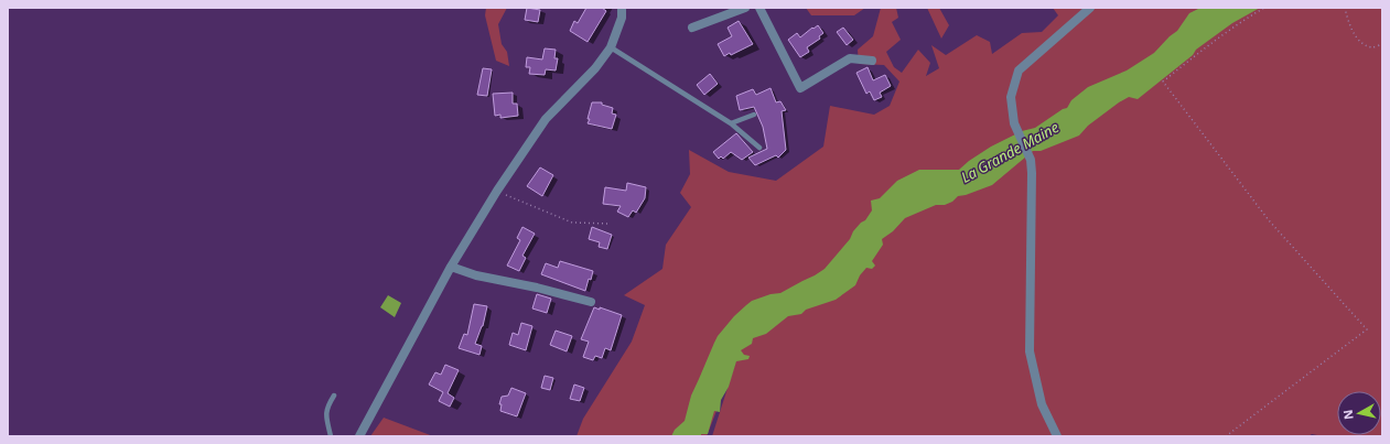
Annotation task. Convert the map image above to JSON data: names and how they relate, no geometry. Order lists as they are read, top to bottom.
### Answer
{
  "water": ["La Grande Maine"],
  "north": "left"
}
